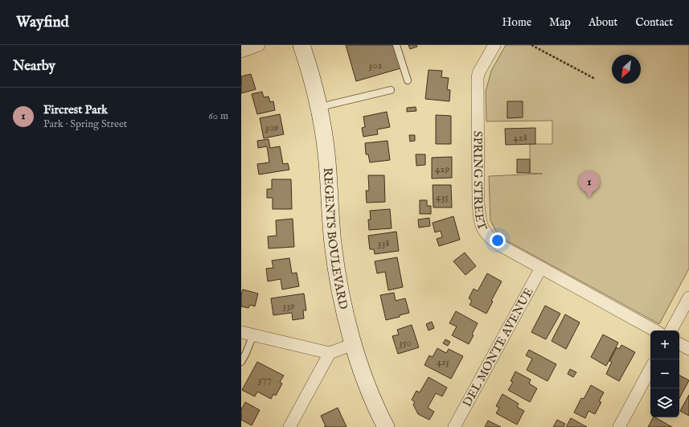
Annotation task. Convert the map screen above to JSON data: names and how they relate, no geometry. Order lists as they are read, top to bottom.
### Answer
{
  "streets": {
    "main road": ["REGENTS BOULEVARD"],
    "street": ["SPRING STREET", "DEL MONTE AVENUE"]
  },
  "crossings": [
    ["SPRING STREET", "DEL MONTE AVENUE"]
  ],
  "house_numbers": [
    "302",
    "309",
    "428",
    "429",
    "435",
    "338",
    "339",
    "350",
    "415",
    "377"
  ],
  "north": "bottom left",
  "page": {
    "header": "Wayfind",
    "nav": [
      "Home",
      "Map",
      "About",
      "Contact"
    ],
    "heading": "Nearby",
    "list": [
      {
        "mark": "1",
        "name": "Fircrest Park",
        "note": "Park · Spring Street",
        "value": "60 m"
      }
    ],
    "pins": "1",
    "map_buttons": ["+", "−"]
  }
}
